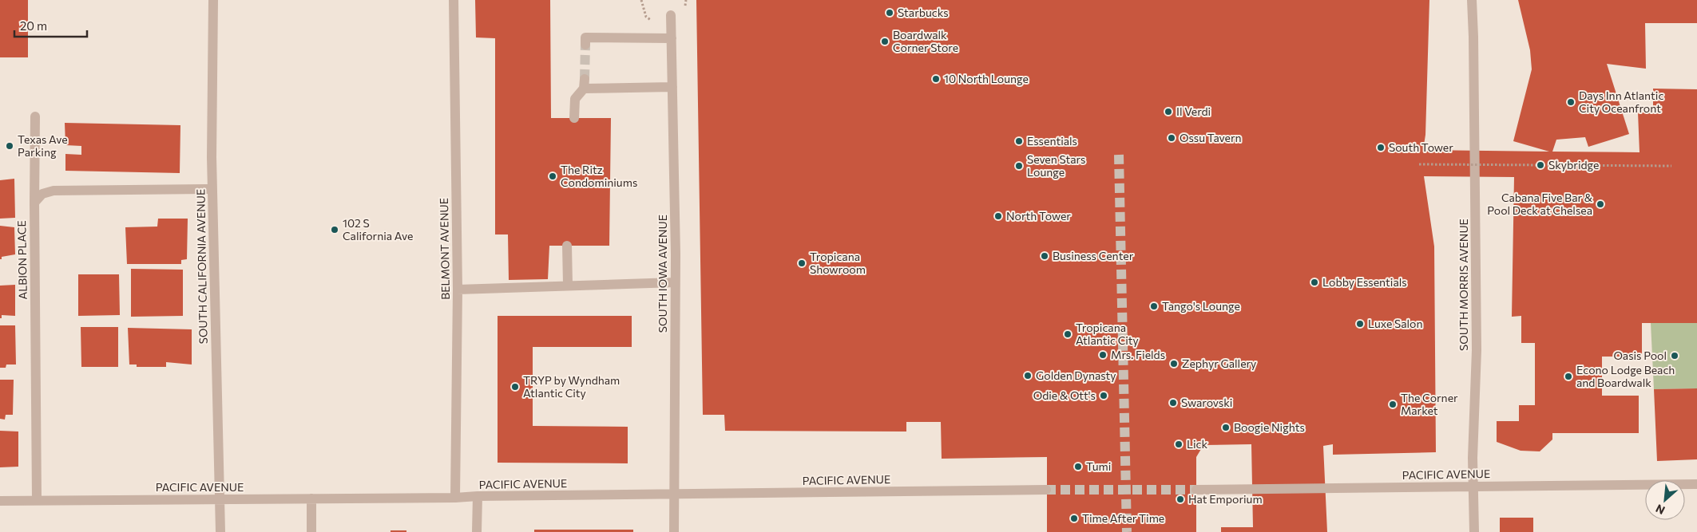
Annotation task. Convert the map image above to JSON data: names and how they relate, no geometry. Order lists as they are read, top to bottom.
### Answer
{
  "streets": {
    "street": [
      "BELMONT AVENUE",
      "ALBION PLACE",
      "SOUTH CALIFORNIA AVENUE",
      "SOUTH IOWA AVENUE",
      "SOUTH MORRIS AVENUE",
      "PACIFIC AVENUE"
    ]
  },
  "crossings": [
    ["BELMONT AVENUE", "PACIFIC AVENUE"],
    ["ALBION PLACE", "PACIFIC AVENUE"],
    ["SOUTH CALIFORNIA AVENUE", "PACIFIC AVENUE"],
    ["SOUTH IOWA AVENUE", "PACIFIC AVENUE"],
    ["SOUTH MORRIS AVENUE", "PACIFIC AVENUE"]
  ],
  "places": [
    "Starbucks",
    "Boardwalk Corner Store",
    "10 North Lounge",
    "Days Inn Atlantic City Oceanfront",
    "Il Verdi",
    "Ossu Tavern",
    "Essentials",
    "Texas Ave Parking",
    "South Tower",
    "Skybridge",
    "Seven Stars Lounge",
    "The Ritz Condominiums",
    "Cabana Five Bar & Pool Deck at Chelsea",
    "North Tower",
    "102 S California Ave",
    "Business Center",
    "Tropicana Showroom",
    "Lobby Essentials",
    "Tango's Lounge",
    "Luxe Salon",
    "Tropicana Atlantic City",
    "Mrs. Fields",
    "Oasis Pool",
    "Zephyr Gallery",
    "Golden Dynasty",
    "Econo Lodge Beach and Boardwalk",
    "TRYP by Wyndham Atlantic City",
    "Odie & Ott's",
    "Swarovski",
    "The Corner Market",
    "Boogie Nights",
    "Lick",
    "Tumi",
    "Hat Emporium",
    "Time After Time"
  ],
  "scale_bar": "20 m",
  "north": "bottom left"
}
